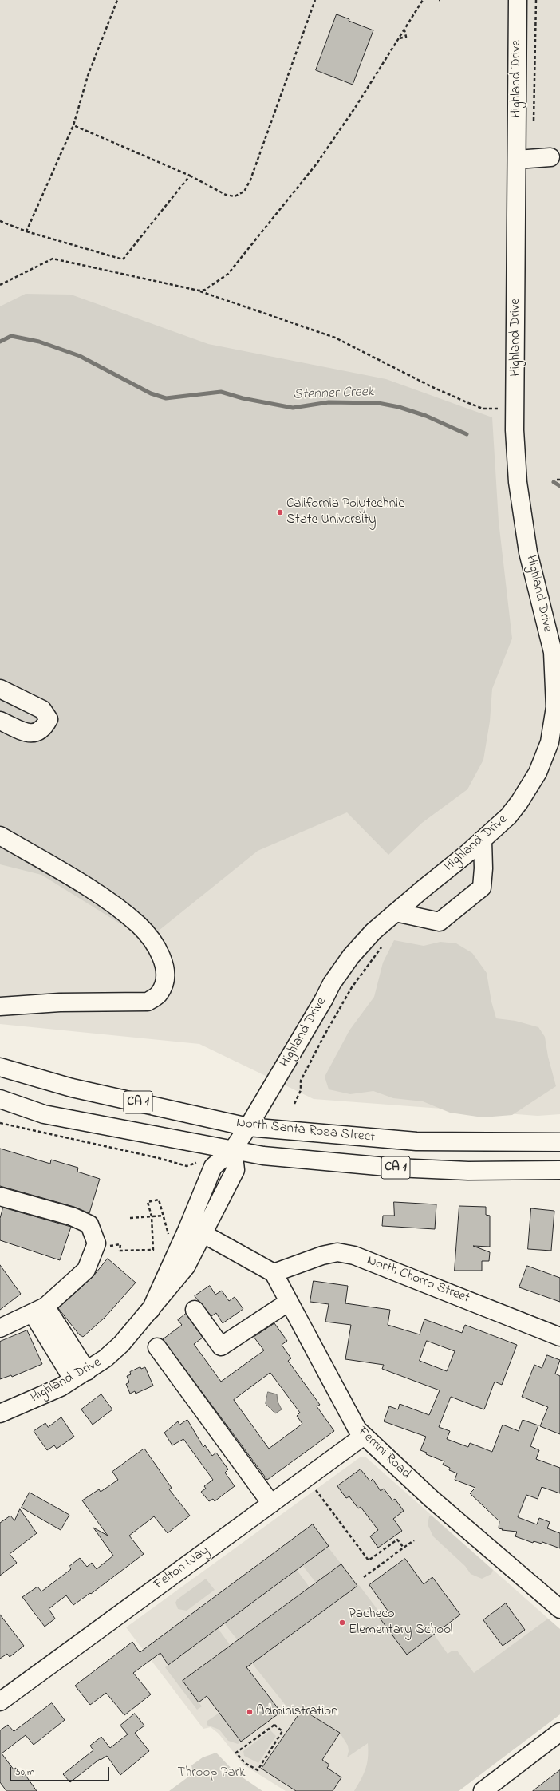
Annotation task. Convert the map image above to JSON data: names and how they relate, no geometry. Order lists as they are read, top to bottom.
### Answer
{
  "streets": {
    "main road": [
      "Highland Drive",
      "CA 1",
      "North Santa Rosa Street",
      "North Chorro Street",
      "Ferrini Road",
      "Felton Way"
    ]
  },
  "crossings": [
    ["Highland Drive", "North Santa Rosa Street"],
    ["North Chorro Street", "Ferrini Road"],
    ["Ferrini Road", "Felton Way"]
  ],
  "water": ["Stenner Creek"],
  "parks": ["Throop Park"],
  "places": ["California Polytechnic State University", "Pacheco Elementary School", "Administration"],
  "scale_bar": "50 m"
}
